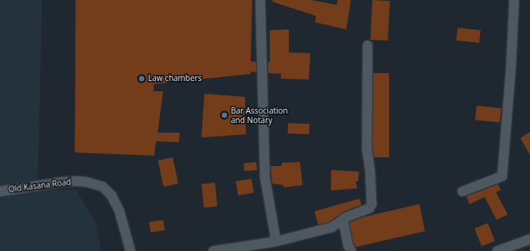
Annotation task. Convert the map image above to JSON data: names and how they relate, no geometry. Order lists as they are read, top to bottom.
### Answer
{
  "streets": {
    "street": ["Old Kasana Road"]
  },
  "places": ["Law chambers", "Bar Association and Notary"]
}
